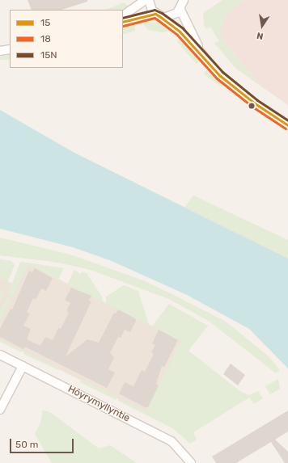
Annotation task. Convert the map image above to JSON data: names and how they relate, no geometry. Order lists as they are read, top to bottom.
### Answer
{
  "streets": {
    "street": ["Höyrymyllyntie"]
  },
  "lines": ["transit line 15N", "transit line 15", "transit line 18"],
  "legend": ["15", "18", "15N"],
  "scale_bar": "50 m",
  "north": "bottom"
}
